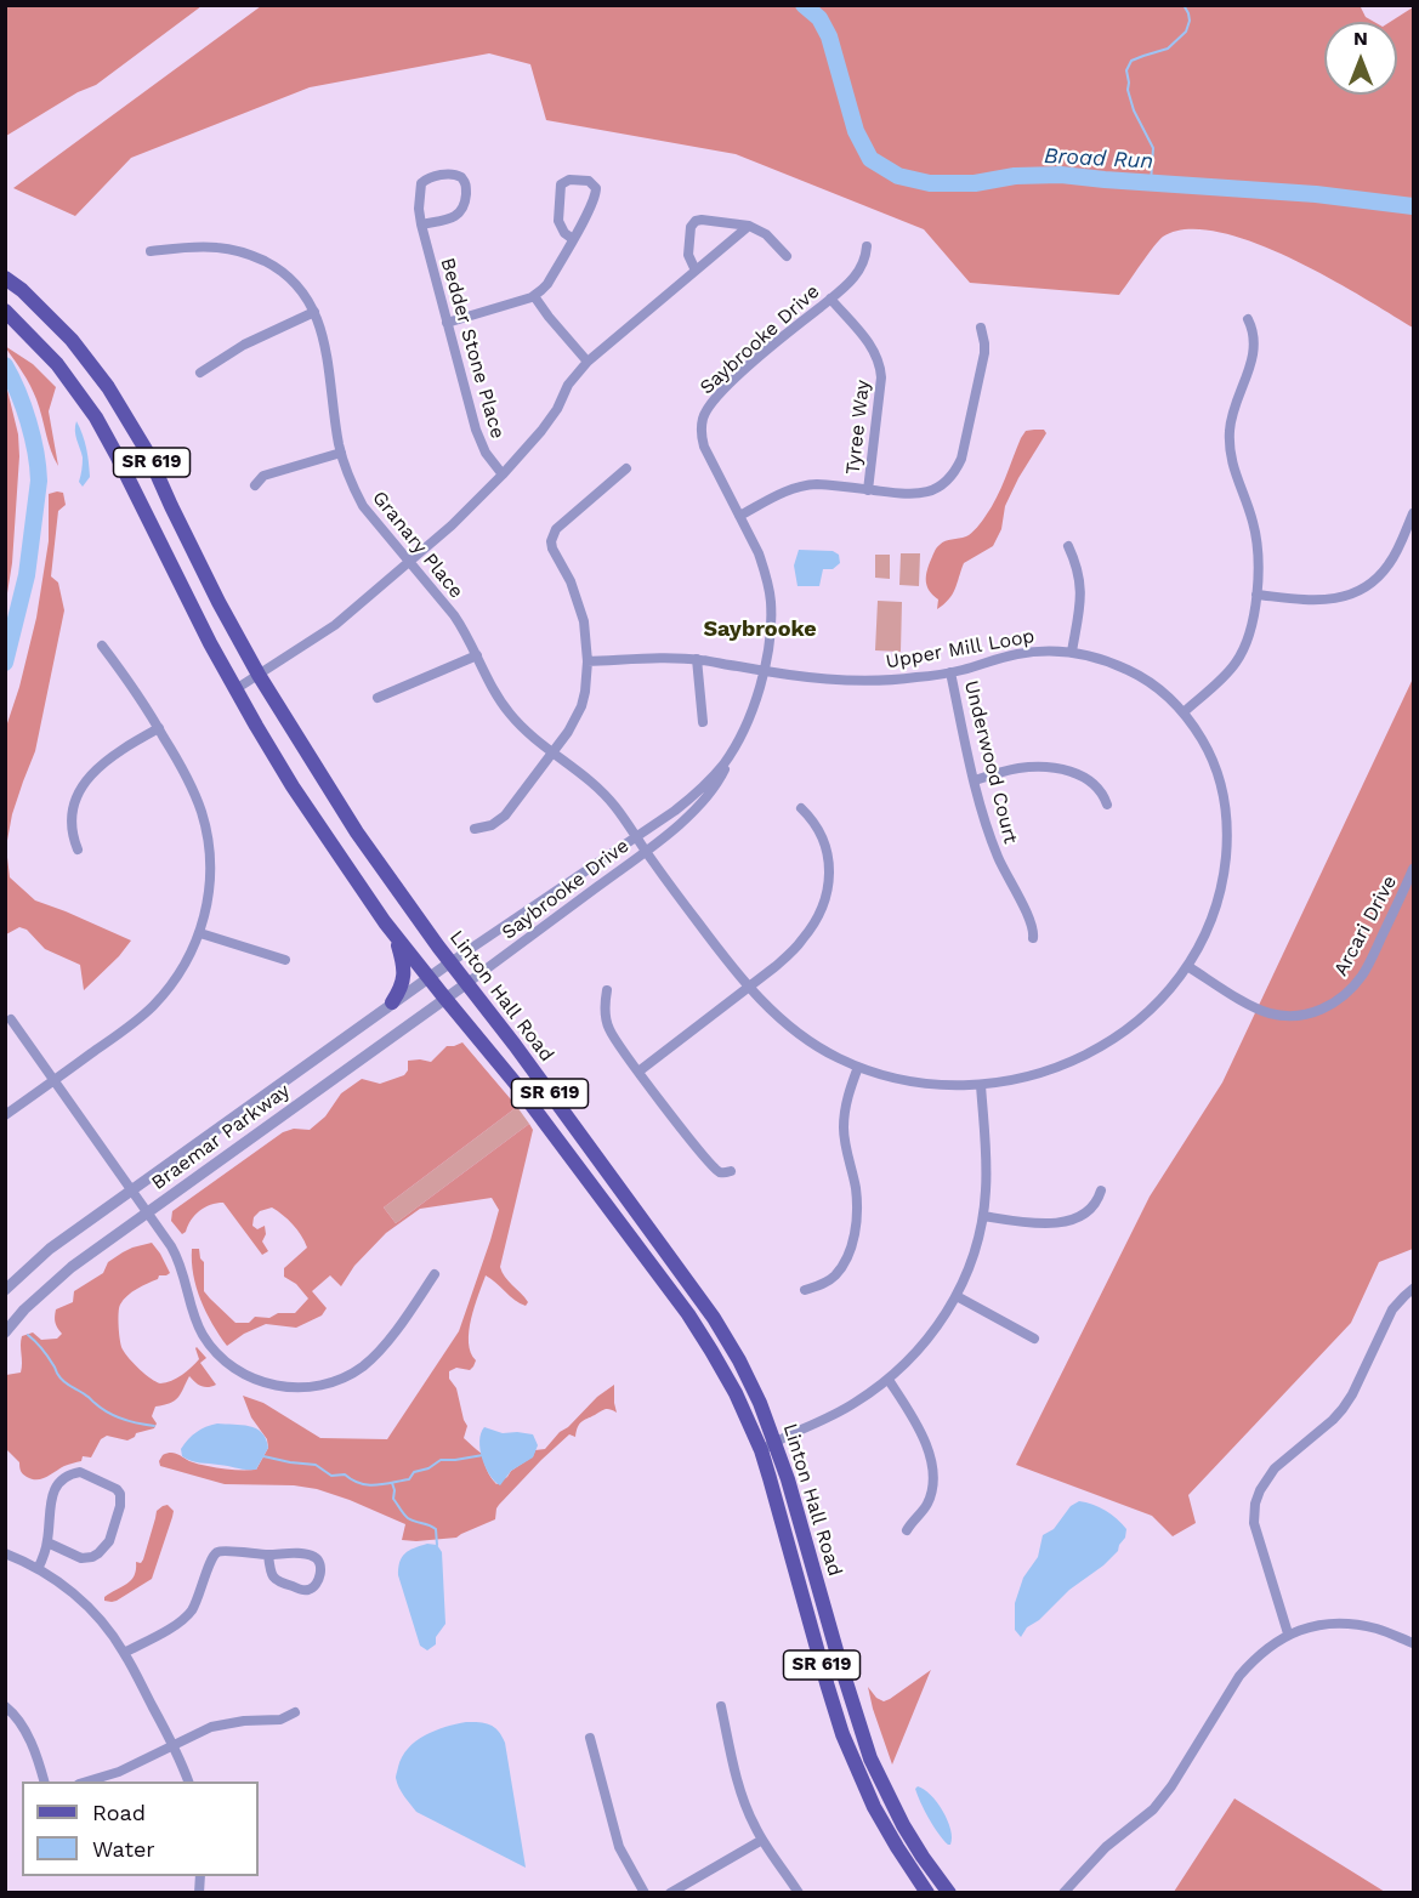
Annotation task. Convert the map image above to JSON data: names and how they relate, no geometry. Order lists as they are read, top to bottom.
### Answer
{
  "streets": {
    "main road": ["SR 619", "Linton Hall Road"],
    "street": [
      "Saybrooke Drive",
      "Bedder Stone Place",
      "Tyree Way",
      "Granary Place",
      "Upper Mill Loop",
      "Underwood Court",
      "Arcari Drive",
      "Braemar Parkway"
    ]
  },
  "crossings": [
    ["Saybrooke Drive", "Tyree Way"],
    ["Saybrooke Drive", "Granary Place"],
    ["Saybrooke Drive", "Upper Mill Loop"],
    ["Saybrooke Drive", "Linton Hall Road"],
    ["Saybrooke Drive", "Braemar Parkway"],
    ["Granary Place", "Upper Mill Loop"],
    ["Upper Mill Loop", "Underwood Court"],
    ["Upper Mill Loop", "Arcari Drive"],
    ["Linton Hall Road", "Braemar Parkway"]
  ],
  "districts": ["Saybrooke"],
  "water": ["Broad Run"],
  "legend": ["Road", "Water"],
  "north": "top"
}
